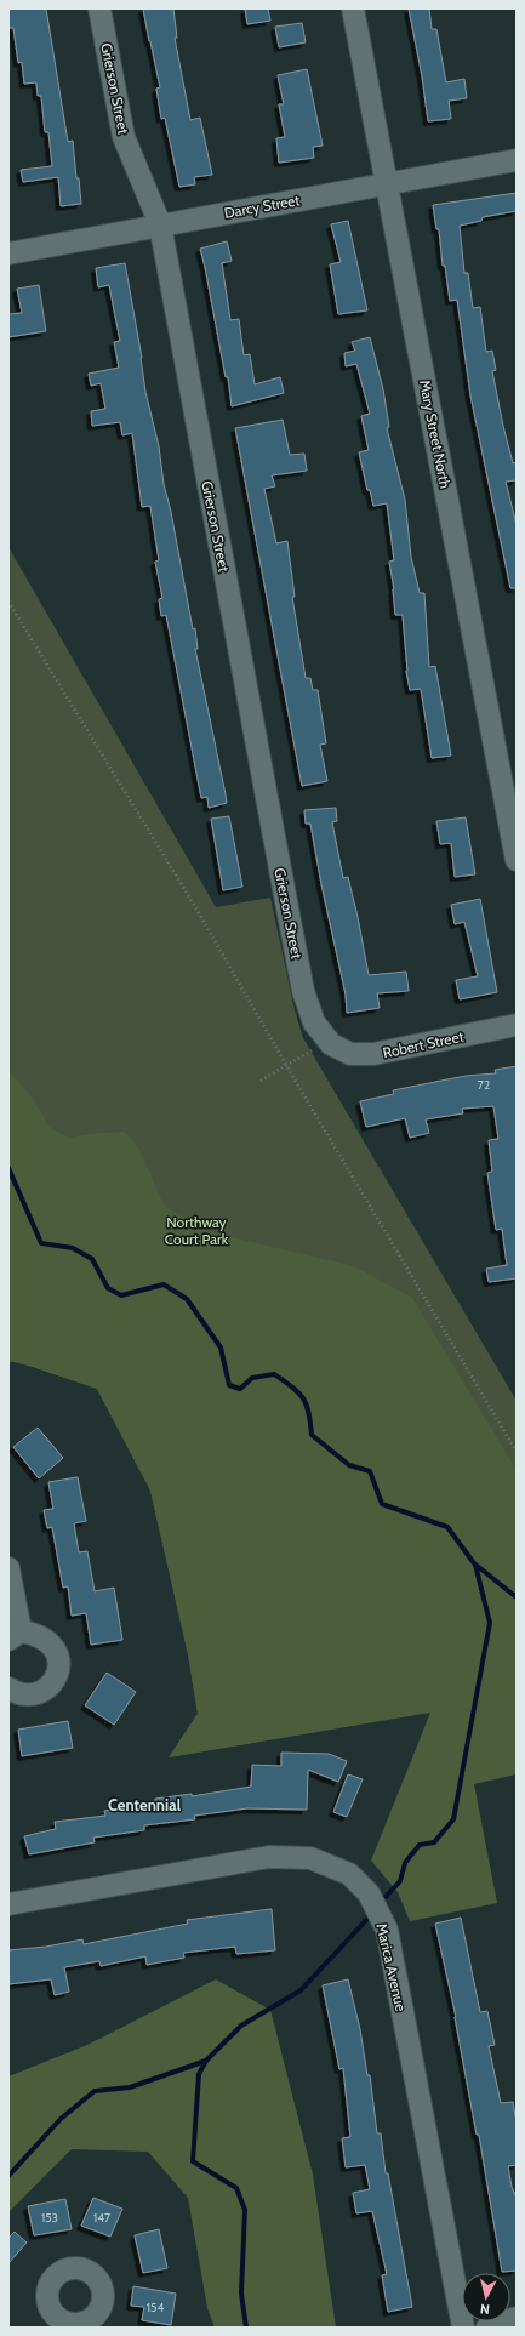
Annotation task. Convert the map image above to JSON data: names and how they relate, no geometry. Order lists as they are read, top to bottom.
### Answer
{
  "streets": {
    "street": [
      "Grierson Street",
      "Darcy Street",
      "Mary Street North",
      "Robert Street",
      "Marica Avenue"
    ]
  },
  "crossings": [
    ["Grierson Street", "Darcy Street"],
    ["Grierson Street", "Robert Street"],
    ["Darcy Street", "Mary Street North"]
  ],
  "districts": ["Centennial"],
  "parks": ["Northway Court Park"],
  "house_numbers": [
    "72",
    "153",
    "147",
    "154"
  ],
  "north": "bottom"
}
